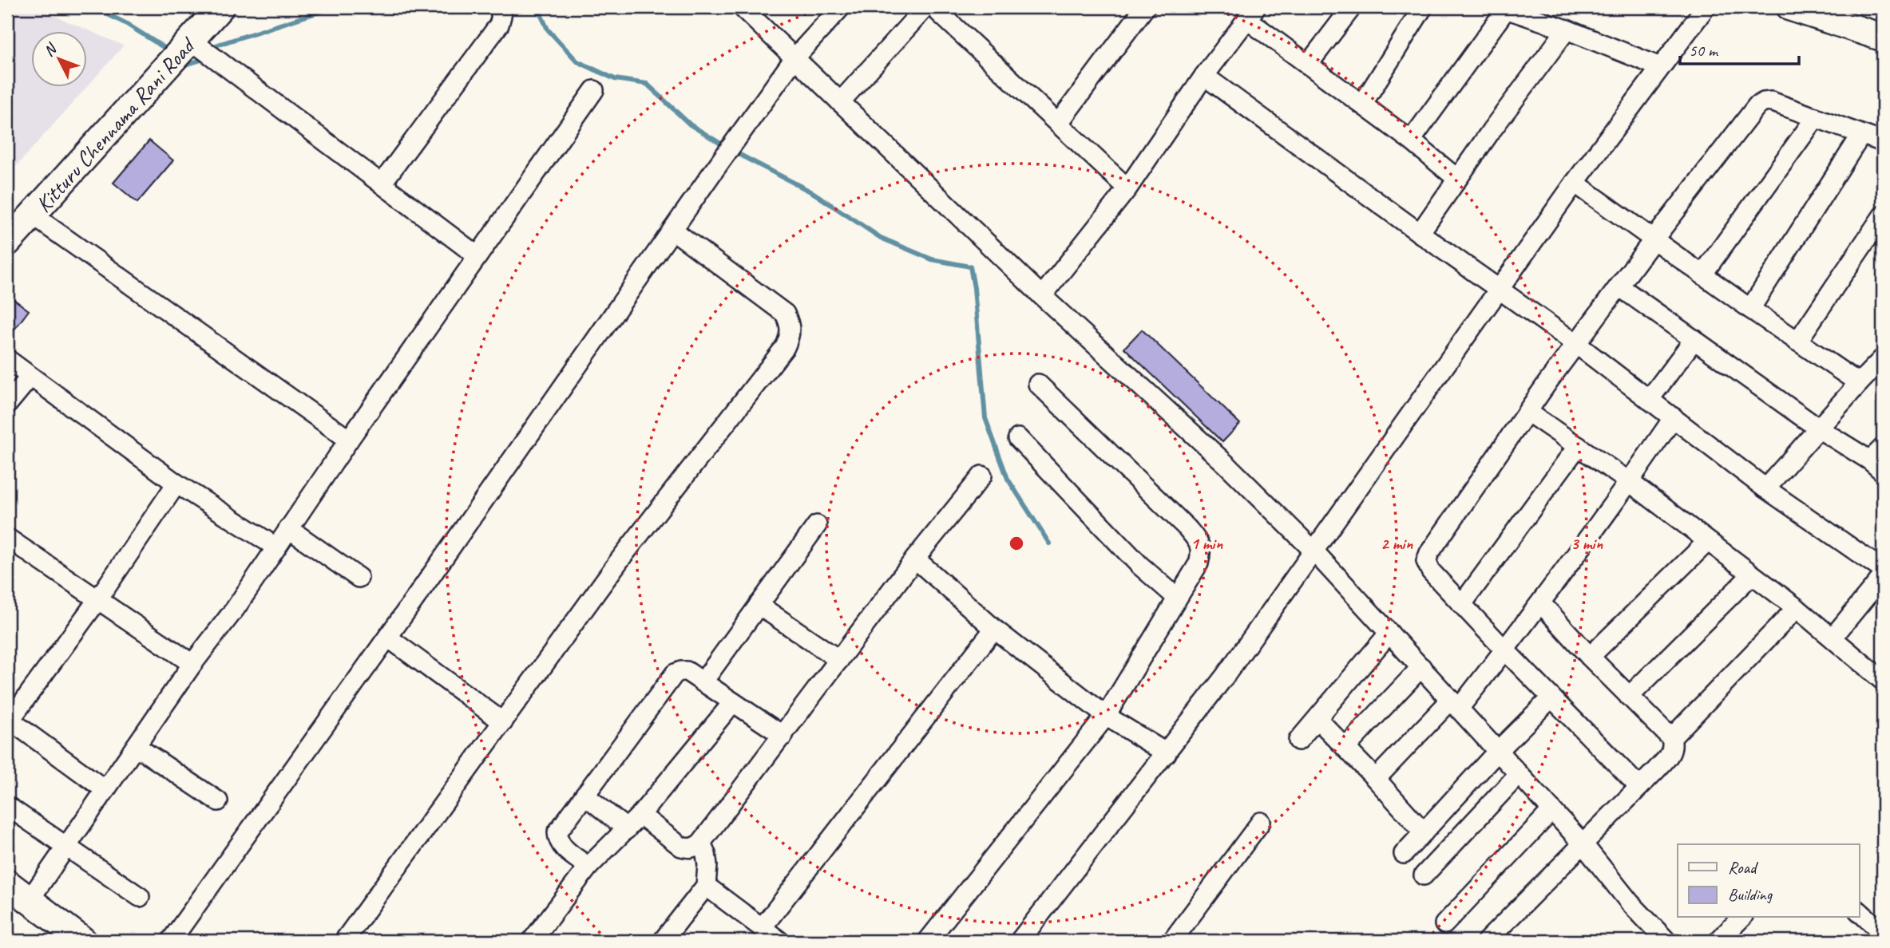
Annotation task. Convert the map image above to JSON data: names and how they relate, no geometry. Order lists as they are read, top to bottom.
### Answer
{
  "streets": {
    "street": ["Kitturu Chennama Rani Road"]
  },
  "legend": ["Road", "Building"],
  "scale_bar": "50 m",
  "north": "top left",
  "rings": ["1 min", "2 min", "3 min"]
}
